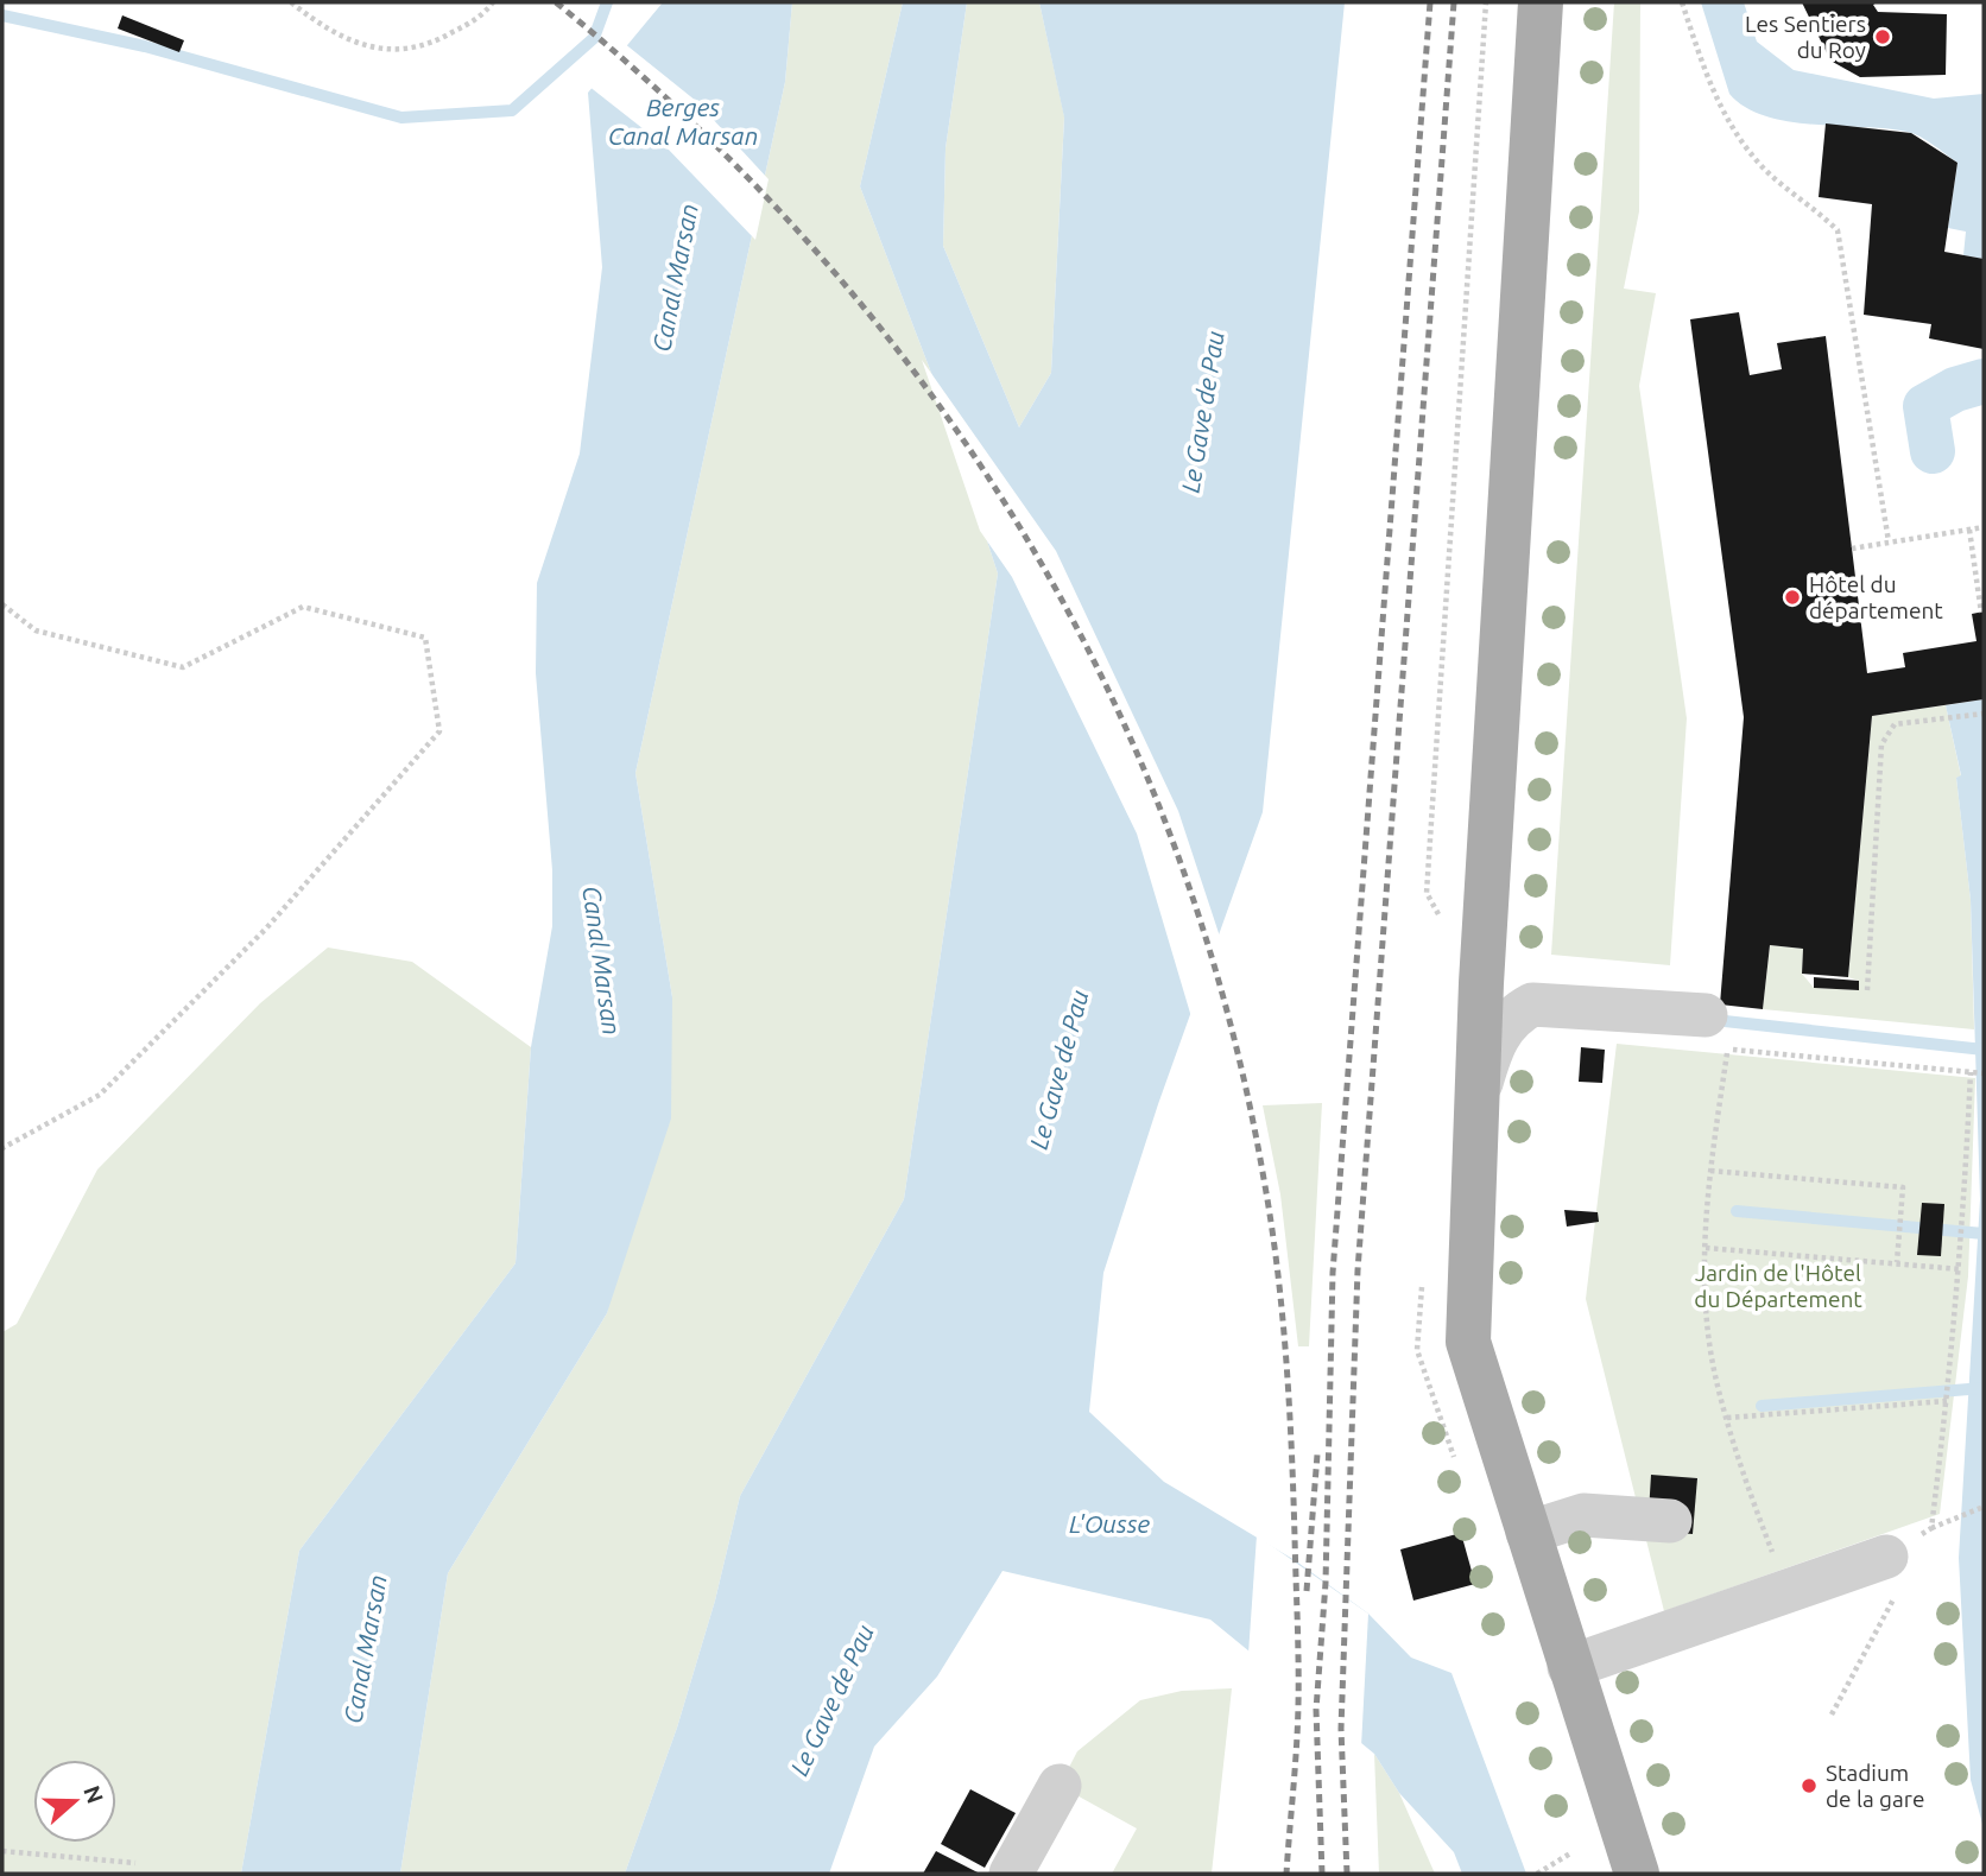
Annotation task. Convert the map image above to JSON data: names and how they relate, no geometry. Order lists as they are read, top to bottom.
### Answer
{
  "water": [
    "Berges Canal Marsan",
    "Canal Marsan",
    "Le Gave de Pau",
    "L'Ousse"
  ],
  "parks": ["Jardin de l'Hôtel du Département"],
  "places": ["Les Sentiers du Roy", "Hôtel du département", "Stadium de la gare"],
  "north": "right"
}
